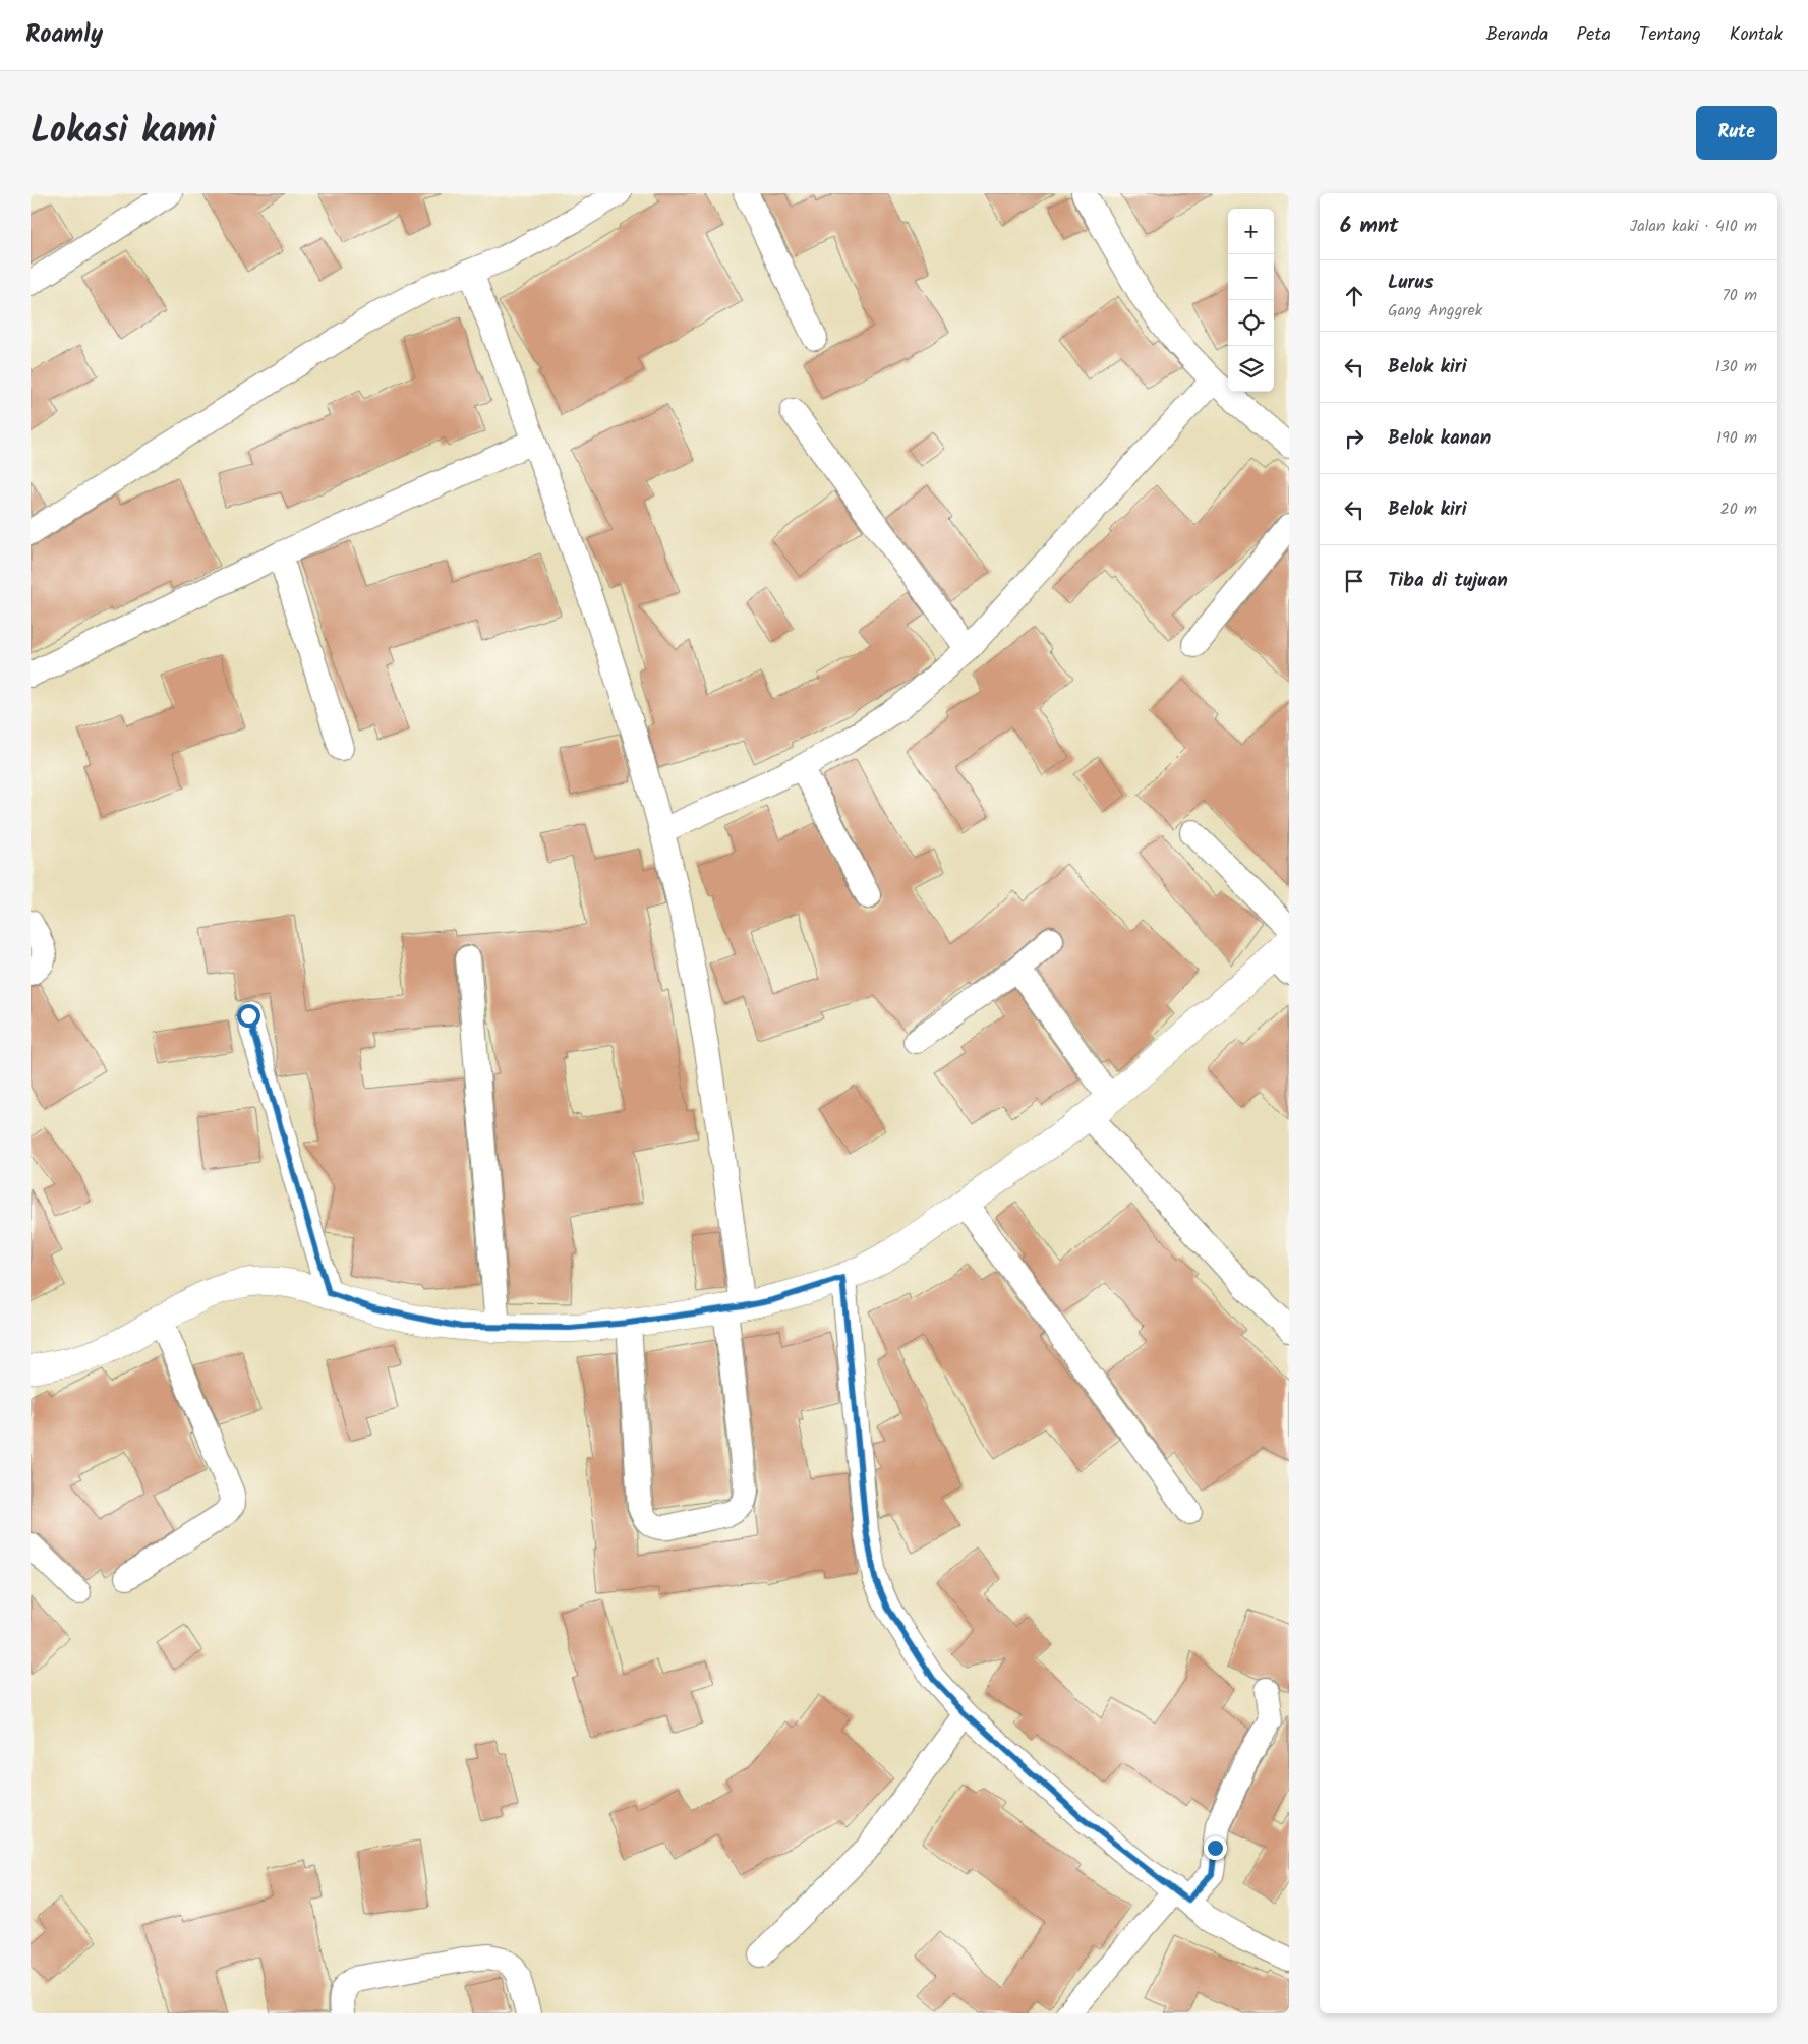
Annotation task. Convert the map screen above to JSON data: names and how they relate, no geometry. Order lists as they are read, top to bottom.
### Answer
{
  "page": {
    "header": "Roamly",
    "nav": [
      "Beranda",
      "Peta",
      "Tentang",
      "Kontak"
    ],
    "title": "Lokasi kami",
    "buttons": "Rute",
    "heading": ["6 mnt", "Jalan kaki · 410 m"],
    "map_buttons": ["+", "−"],
    "list": [
      ["Lurus", "Gang Anggrek", "70 m"],
      ["Belok kiri", "130 m"],
      ["Belok kanan", "190 m"],
      ["Belok kiri", "20 m"],
      "Tiba di tujuan"
    ]
  }
}
